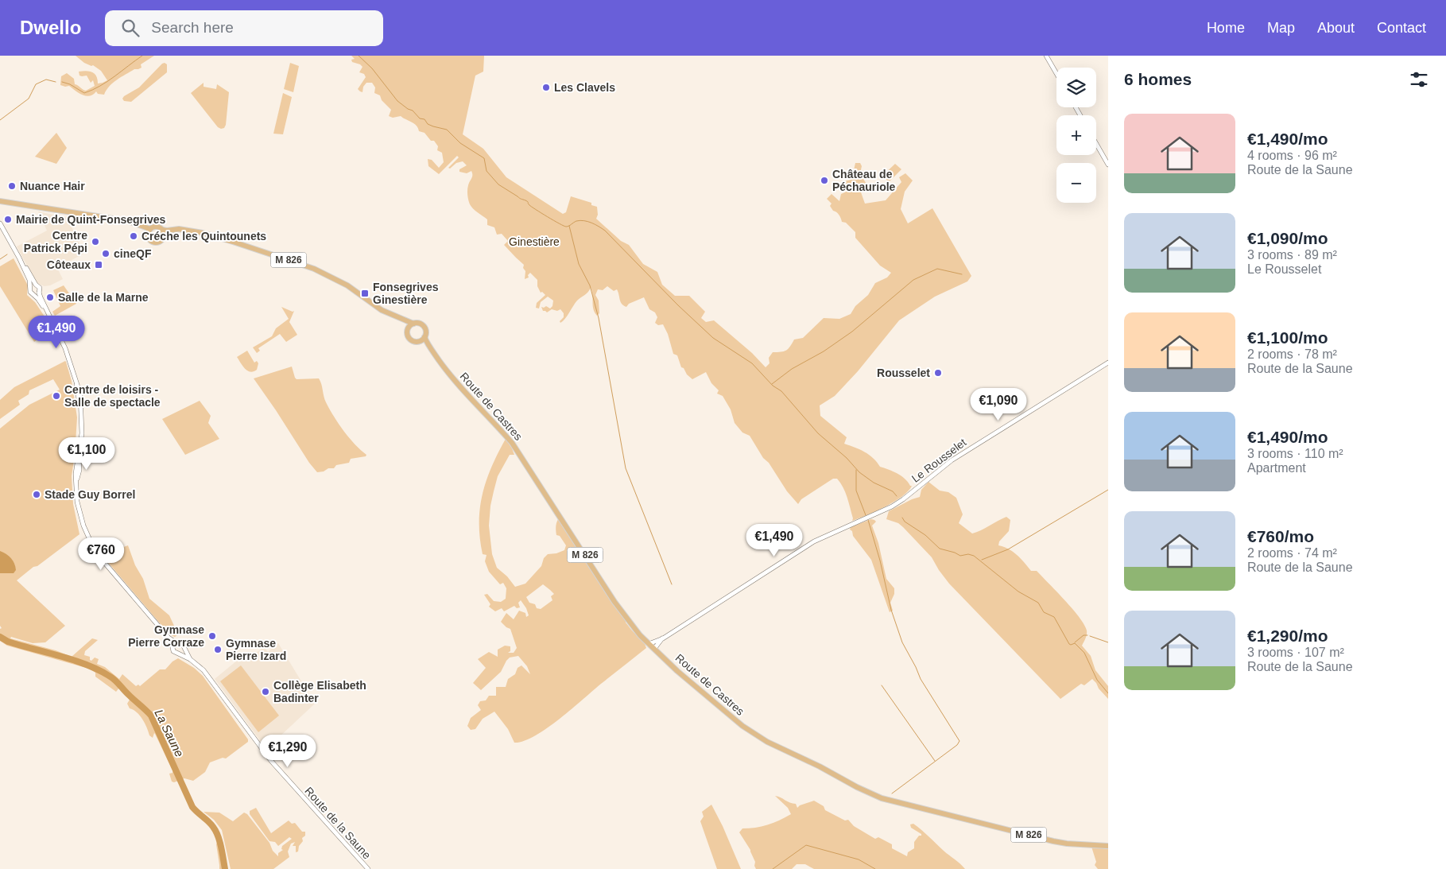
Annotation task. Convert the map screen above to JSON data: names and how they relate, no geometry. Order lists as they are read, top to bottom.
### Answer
{
  "streets": {
    "main road": ["M 826", "Route de Castres"],
    "street": ["Le Rousselet", "Route de la Saune"]
  },
  "crossings": [
    ["M 826", "Route de Castres"]
  ],
  "water": ["La Saune"],
  "parks": ["Ginestière"],
  "places": {
    "other": [
      "Les Clavels",
      "Château de Péchauriole",
      "Nuance Hair",
      "Mairie de Quint-Fonsegrives",
      "Créche les Quintounets",
      "Centre Patrick Pépi",
      "cineQF",
      "Salle de la Marne",
      "Rousselet",
      "Centre de loisirs - Salle de spectacle",
      "Stade Guy Borrel",
      "Gymnase Pierre Corraze",
      "Gymnase Pierre Izard",
      "Collège Elisabeth Badinter"
    ],
    "transit": ["Côteaux", "Fonsegrives Ginestière"]
  },
  "page": {
    "header": "Dwello",
    "search": "Search here",
    "nav": [
      "Home",
      "Map",
      "About",
      "Contact"
    ],
    "heading": "6 homes",
    "map_buttons": ["+", "−"],
    "list": [
      {
        "name": "€1,490/mo",
        "note": "4 rooms · 96 m² · Route de la Saune"
      },
      {
        "name": "€1,090/mo",
        "note": "3 rooms · 89 m² · Le Rousselet"
      },
      {
        "name": "€1,100/mo",
        "note": "2 rooms · 78 m² · Route de la Saune"
      },
      {
        "name": "€1,490/mo",
        "note": "3 rooms · 110 m² · Apartment"
      },
      {
        "name": "€760/mo",
        "note": "2 rooms · 74 m² · Route de la Saune"
      },
      {
        "name": "€1,290/mo",
        "note": "3 rooms · 107 m² · Route de la Saune"
      }
    ],
    "price": [
      "€1,490",
      "€1,090",
      "€1,100",
      "€1,490",
      "€760",
      "€1,290"
    ]
  }
}
